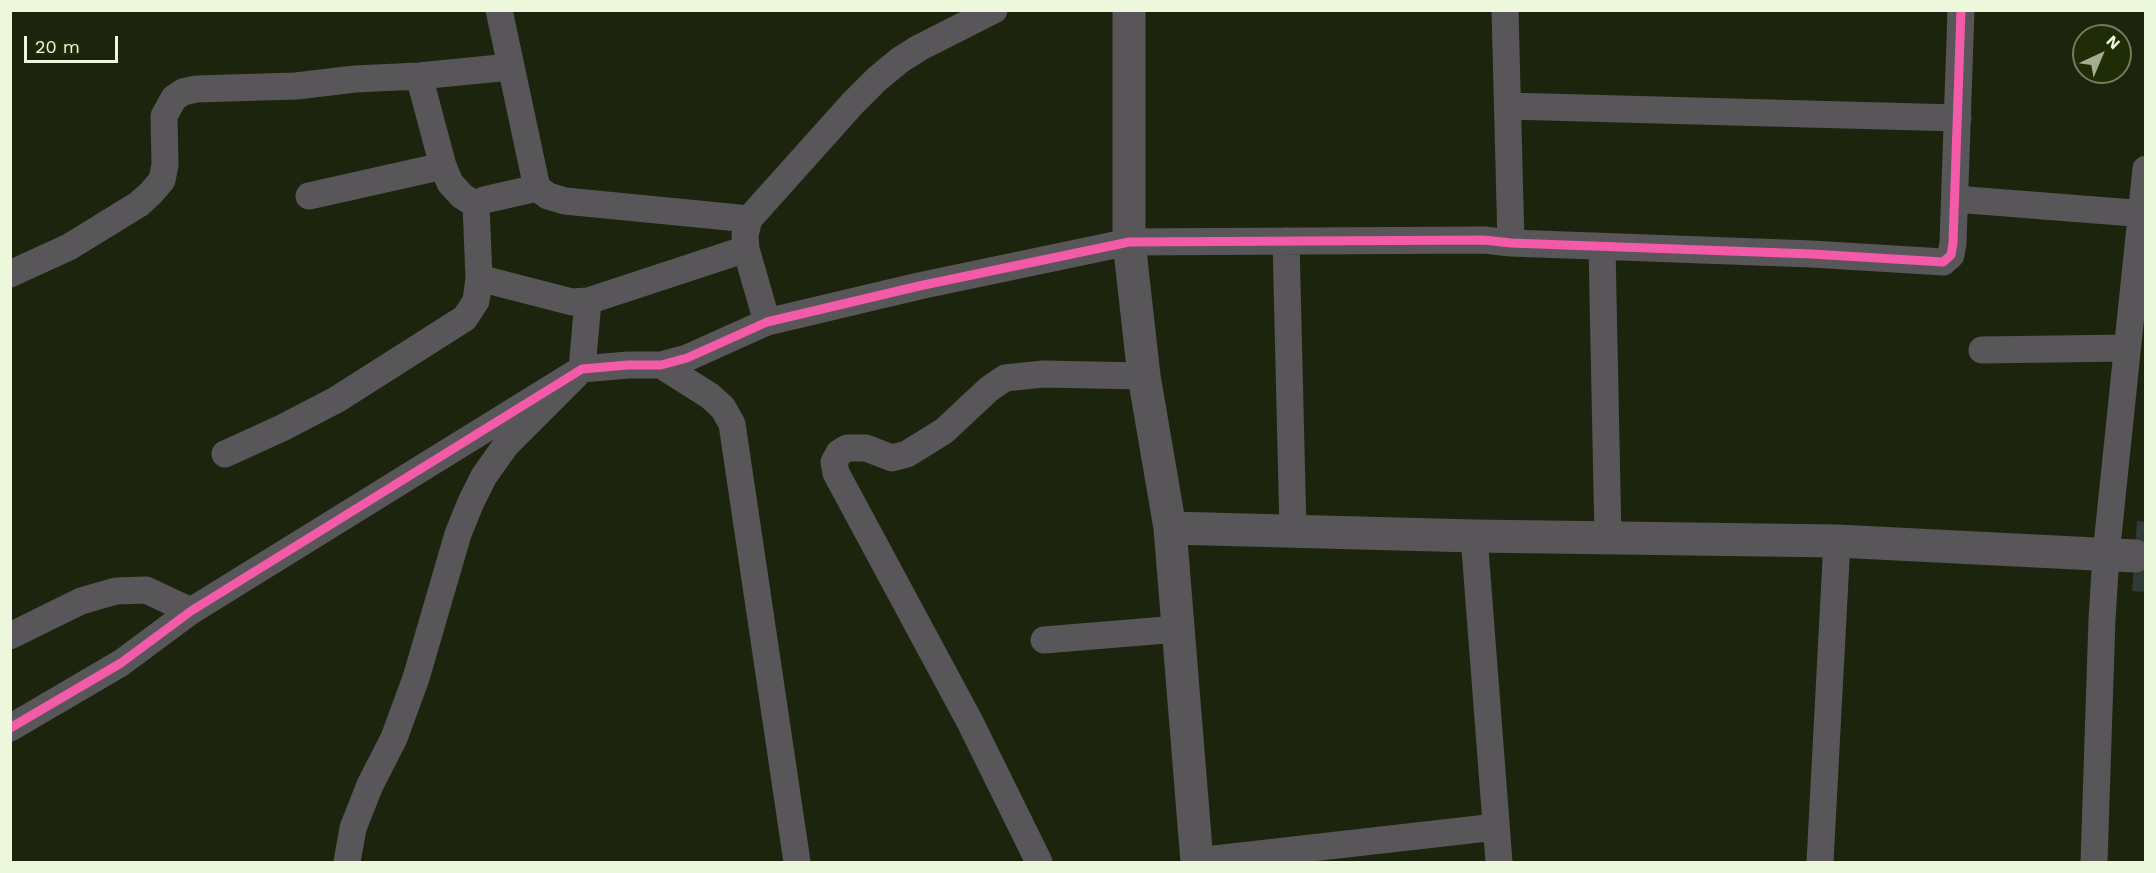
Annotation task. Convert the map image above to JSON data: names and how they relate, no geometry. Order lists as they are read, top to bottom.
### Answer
{
  "scale_bar": "20 m",
  "north": "top right"
}
